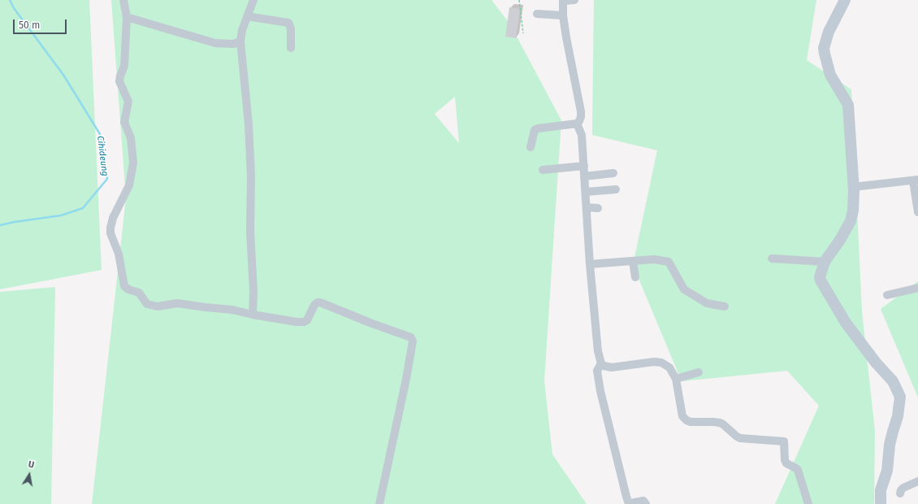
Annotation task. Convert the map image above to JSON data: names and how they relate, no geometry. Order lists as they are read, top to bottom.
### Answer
{
  "water": ["Cihideung"],
  "scale_bar": "50 m",
  "north": "top"
}
